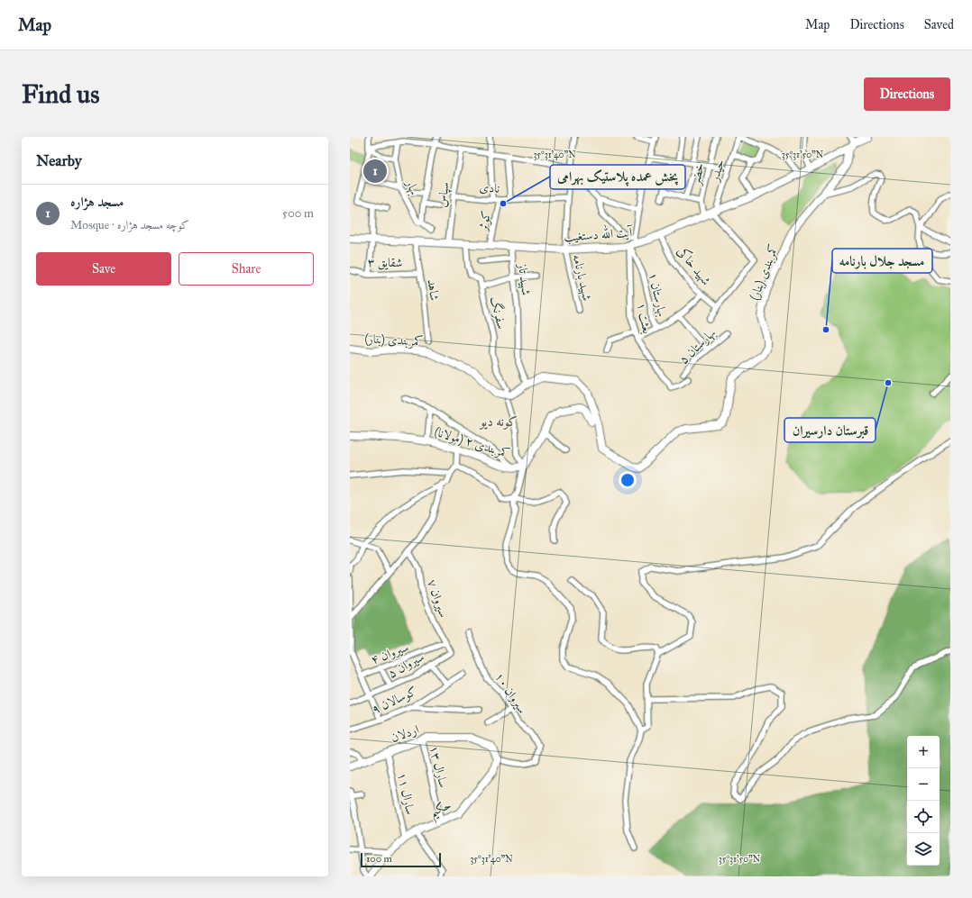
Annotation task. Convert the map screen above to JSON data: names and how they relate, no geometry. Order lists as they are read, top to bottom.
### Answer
{
  "streets": {
    "street": [
      "حیدر",
      "خضر",
      "بهار",
      "نادی",
      "سپاس",
      "کوثر",
      "آیت الله دستغیب",
      "شقایق ۳",
      "شهید خاکی",
      "کمربندی (بنار)",
      "شهید بارنامه",
      "شهید تاز",
      "شاهد",
      "بهارستان ۱",
      "سفرنگ",
      "بعثت ۱",
      "بهارستان ۵",
      "کمربندی ۲ (مولانا)",
      "سیروان ۷",
      "سیروان ۴",
      "سیروان ۵",
      "سیروان ۱۰",
      "کوسالان ۹",
      "اردلان",
      "سارال ۱۳",
      "سارال ۱۱",
      "حکیم"
    ]
  },
  "crossings": [
    ["حیدر", "آیت الله دستغیب"],
    ["خضر", "آیت الله دستغیب"],
    ["نادی", "سپاس"],
    ["نادی", "کوثر"],
    ["نادی", "شهید بارنامه"],
    ["سپاس", "آیت الله دستغیب"],
    ["کوثر", "آیت الله دستغیب"],
    ["آیت الله دستغیب", "شهید خاکی"],
    ["آیت الله دستغیب", "کمربندی (بنار)"],
    ["آیت الله دستغیب", "شهید بارنامه"],
    ["آیت الله دستغیب", "شهید تاز"],
    ["آیت الله دستغیب", "شاهد"],
    ["آیت الله دستغیب", "بهارستان ۱"],
    ["آیت الله دستغیب", "سفرنگ"],
    ["آیت الله دستغیب", "بعثت ۱"],
    ["شقایق ۳", "شاهد"],
    ["کمربندی (بنار)", "کمربندی ۲ (مولانا)"],
    ["بهارستان ۱", "بعثت ۱"],
    ["سیروان ۷", "سیروان ۴"],
    ["سیروان ۷", "سیروان ۵"],
    ["سیروان ۱۰", "اردلان"],
    ["سیروان ۱۰", "حکیم"],
    ["اردلان", "سارال ۱۳"],
    ["اردلان", "سارال ۱۱"],
    ["اردلان", "حکیم"],
    ["سارال ۱۳", "حکیم"],
    ["سارال ۱۱", "حکیم"]
  ],
  "districts": ["کونه دیو"],
  "places": ["پخش عمده پلاستیک بهرامی", "مسجد جلال بارنامه", "قبرستان دارسیران"],
  "scale_bar": "100 m",
  "page": {
    "header": "Map",
    "nav": ["Map", "Directions", "Saved"],
    "buttons": [
      "Directions",
      ["Save", "Share"]
    ],
    "title": "Find us",
    "heading": "Nearby",
    "pins": "1",
    "list": [
      {
        "mark": "1",
        "name": "مسجد هژاره",
        "note": "Mosque · کوچه مسجد هژاره",
        "value": "500 m"
      }
    ],
    "map_buttons": ["+", "−"],
    "scale": "100 m"
  },
  "coordinates": ["35°31'40\"N", "35°31'50\"N"]
}
